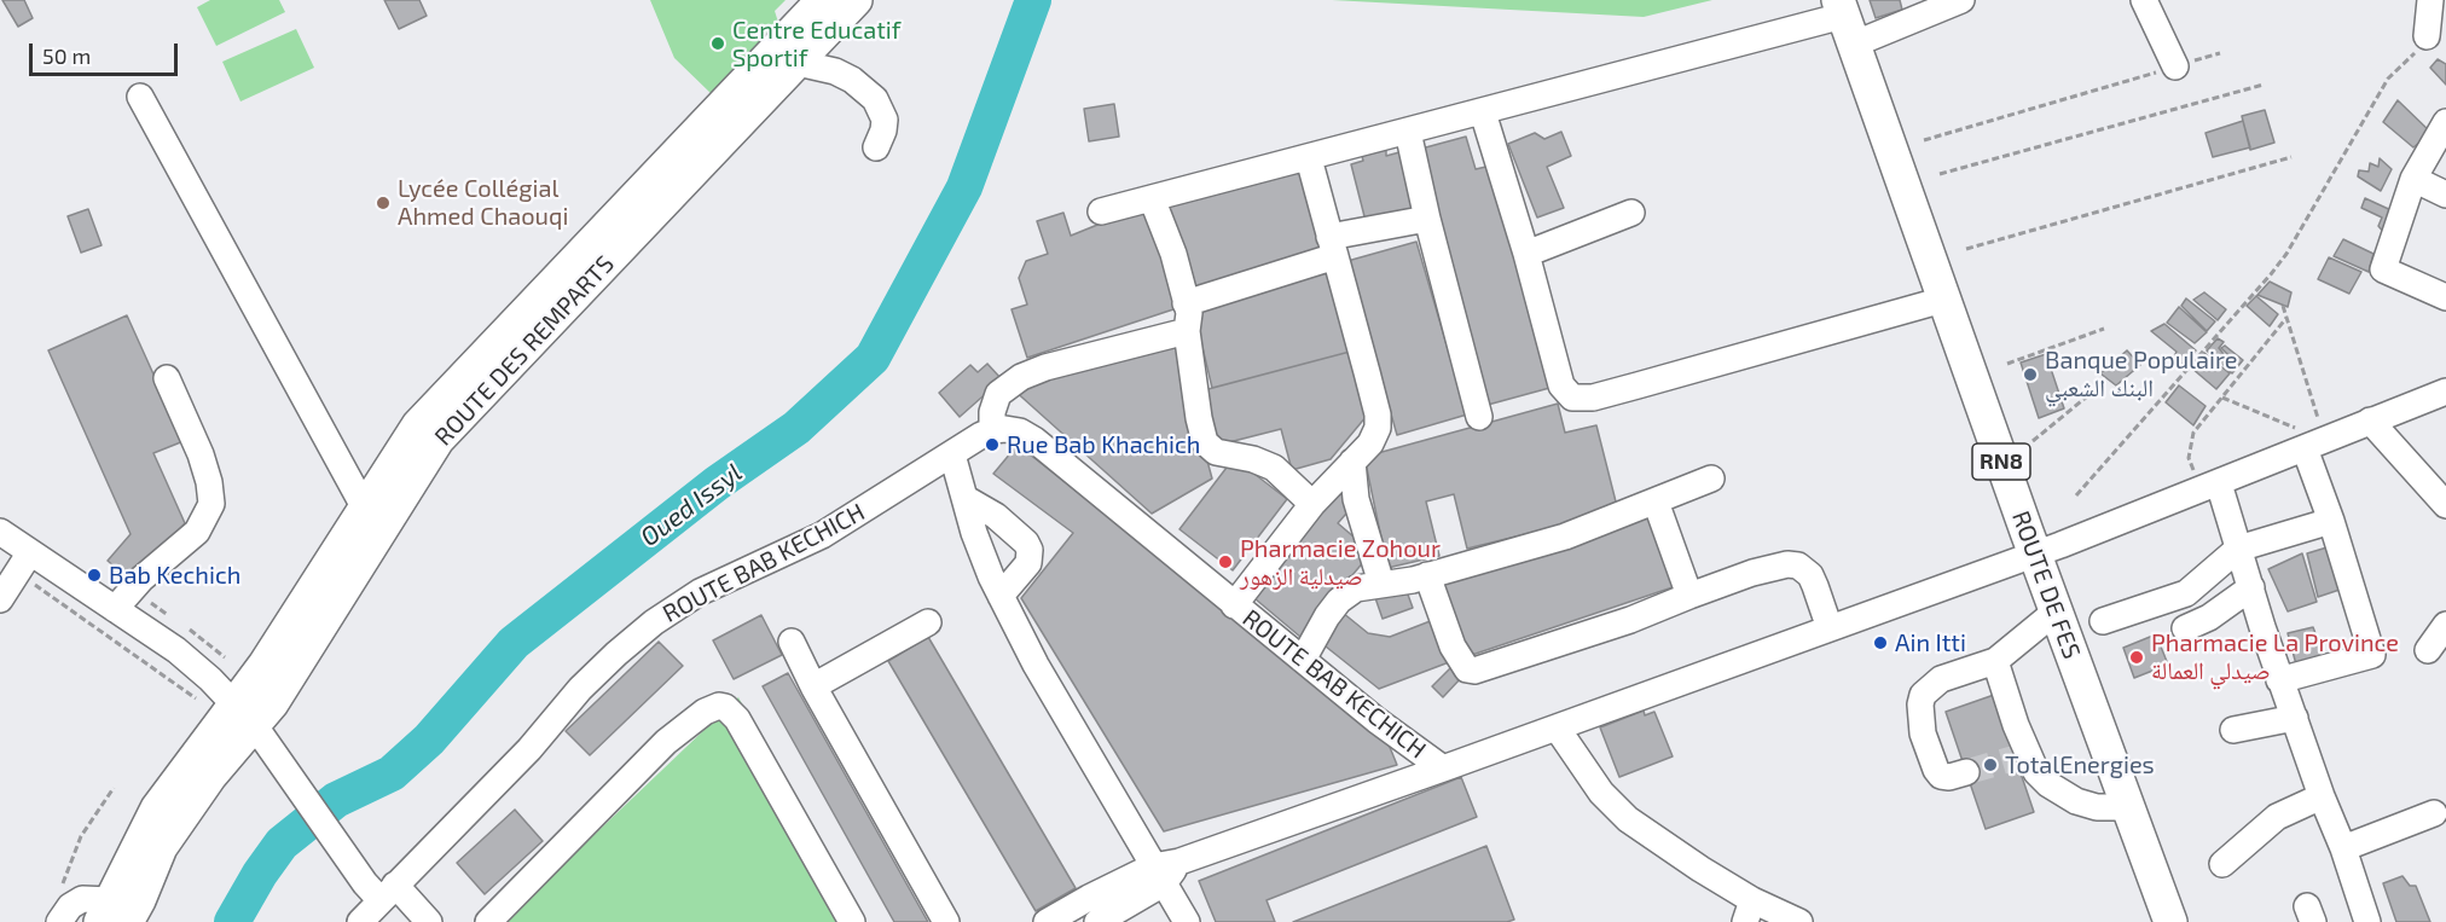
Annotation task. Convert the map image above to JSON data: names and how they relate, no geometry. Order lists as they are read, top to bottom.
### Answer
{
  "streets": {
    "main road": ["ROUTE DES REMPARTS", "RN8", "ROUTE DE FES"],
    "street": ["ROUTE BAB KECHICH"]
  },
  "water": ["Oued Issyl"],
  "places": [
    "Centre Educatif Sportif",
    "Lycée Collégial Ahmed Chaouqi",
    "Banque Populaire البنك الشعبي",
    "Rue Bab Khachich",
    "Pharmacie Zohour صيدلية الزهور",
    "Bab Kechich",
    "Ain Itti",
    "Pharmacie La Province صيدلي العمالة",
    "TotalEnergies"
  ],
  "scale_bar": "50 m"
}
